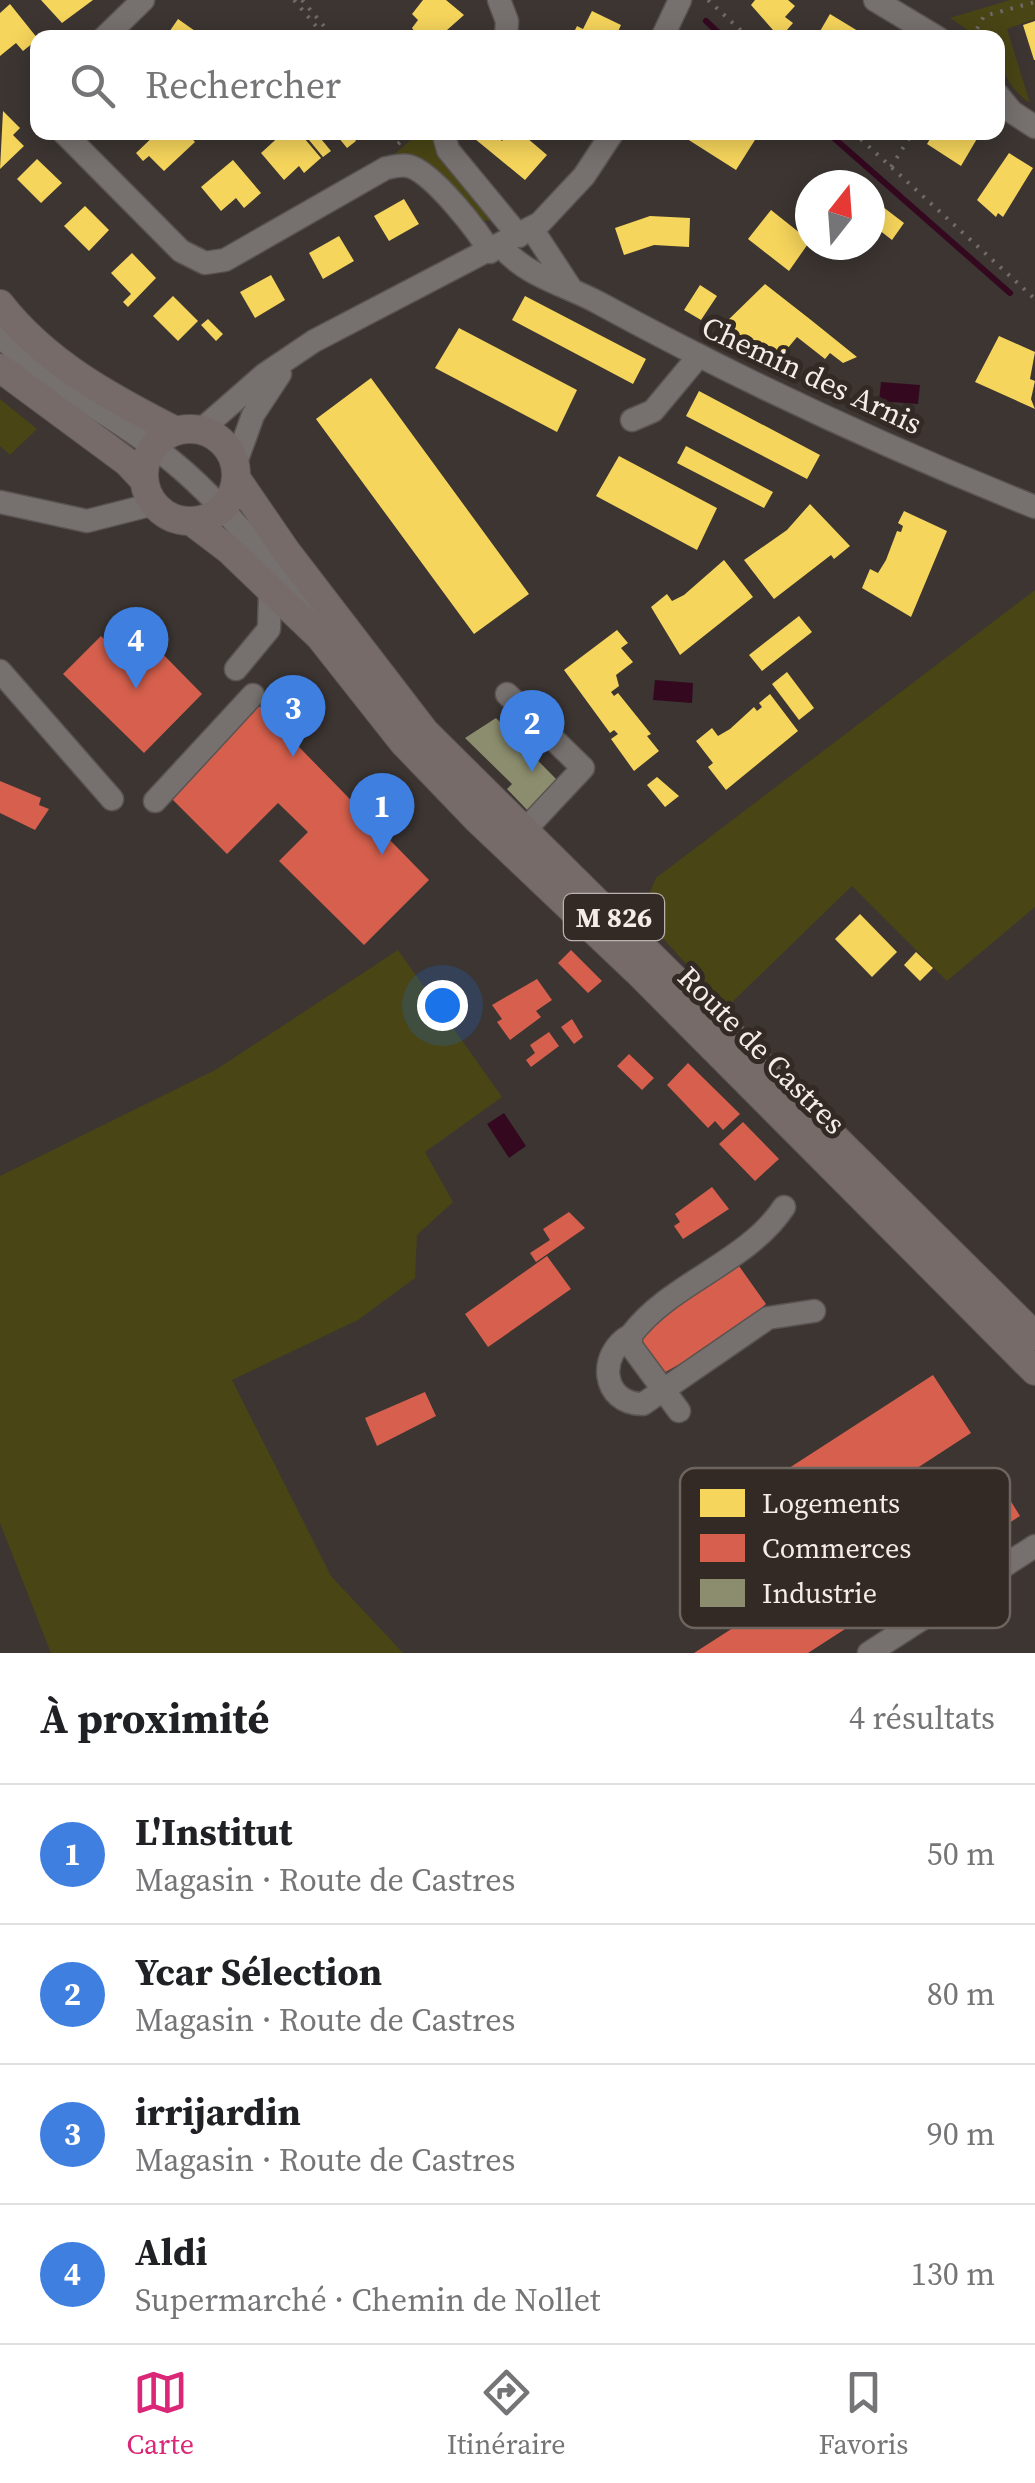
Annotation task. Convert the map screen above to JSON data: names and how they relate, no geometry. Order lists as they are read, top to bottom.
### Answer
{
  "streets": {
    "main road": ["M 826", "Route de Castres"],
    "street": ["Chemin des Arnis"]
  },
  "crossings": [
    ["M 826", "Route de Castres"]
  ],
  "legend": ["Logements", "Commerces", "Industrie"],
  "north": "top",
  "page": {
    "search": "Rechercher",
    "pins": [
      "4",
      "3",
      "2",
      "1"
    ],
    "heading": ["À proximité", "4 résultats"],
    "list": [
      {
        "mark": "1",
        "name": "L'Institut",
        "note": "Magasin · Route de Castres",
        "value": "50 m"
      },
      {
        "mark": "2",
        "name": "Ycar Sélection",
        "note": "Magasin · Route de Castres",
        "value": "80 m"
      },
      {
        "mark": "3",
        "name": "irrijardin",
        "note": "Magasin · Route de Castres",
        "value": "90 m"
      },
      {
        "mark": "4",
        "name": "Aldi",
        "note": "Supermarché · Chemin de Nollet",
        "value": "130 m"
      }
    ],
    "nav": ["Carte", "Itinéraire", "Favoris"]
  }
}
